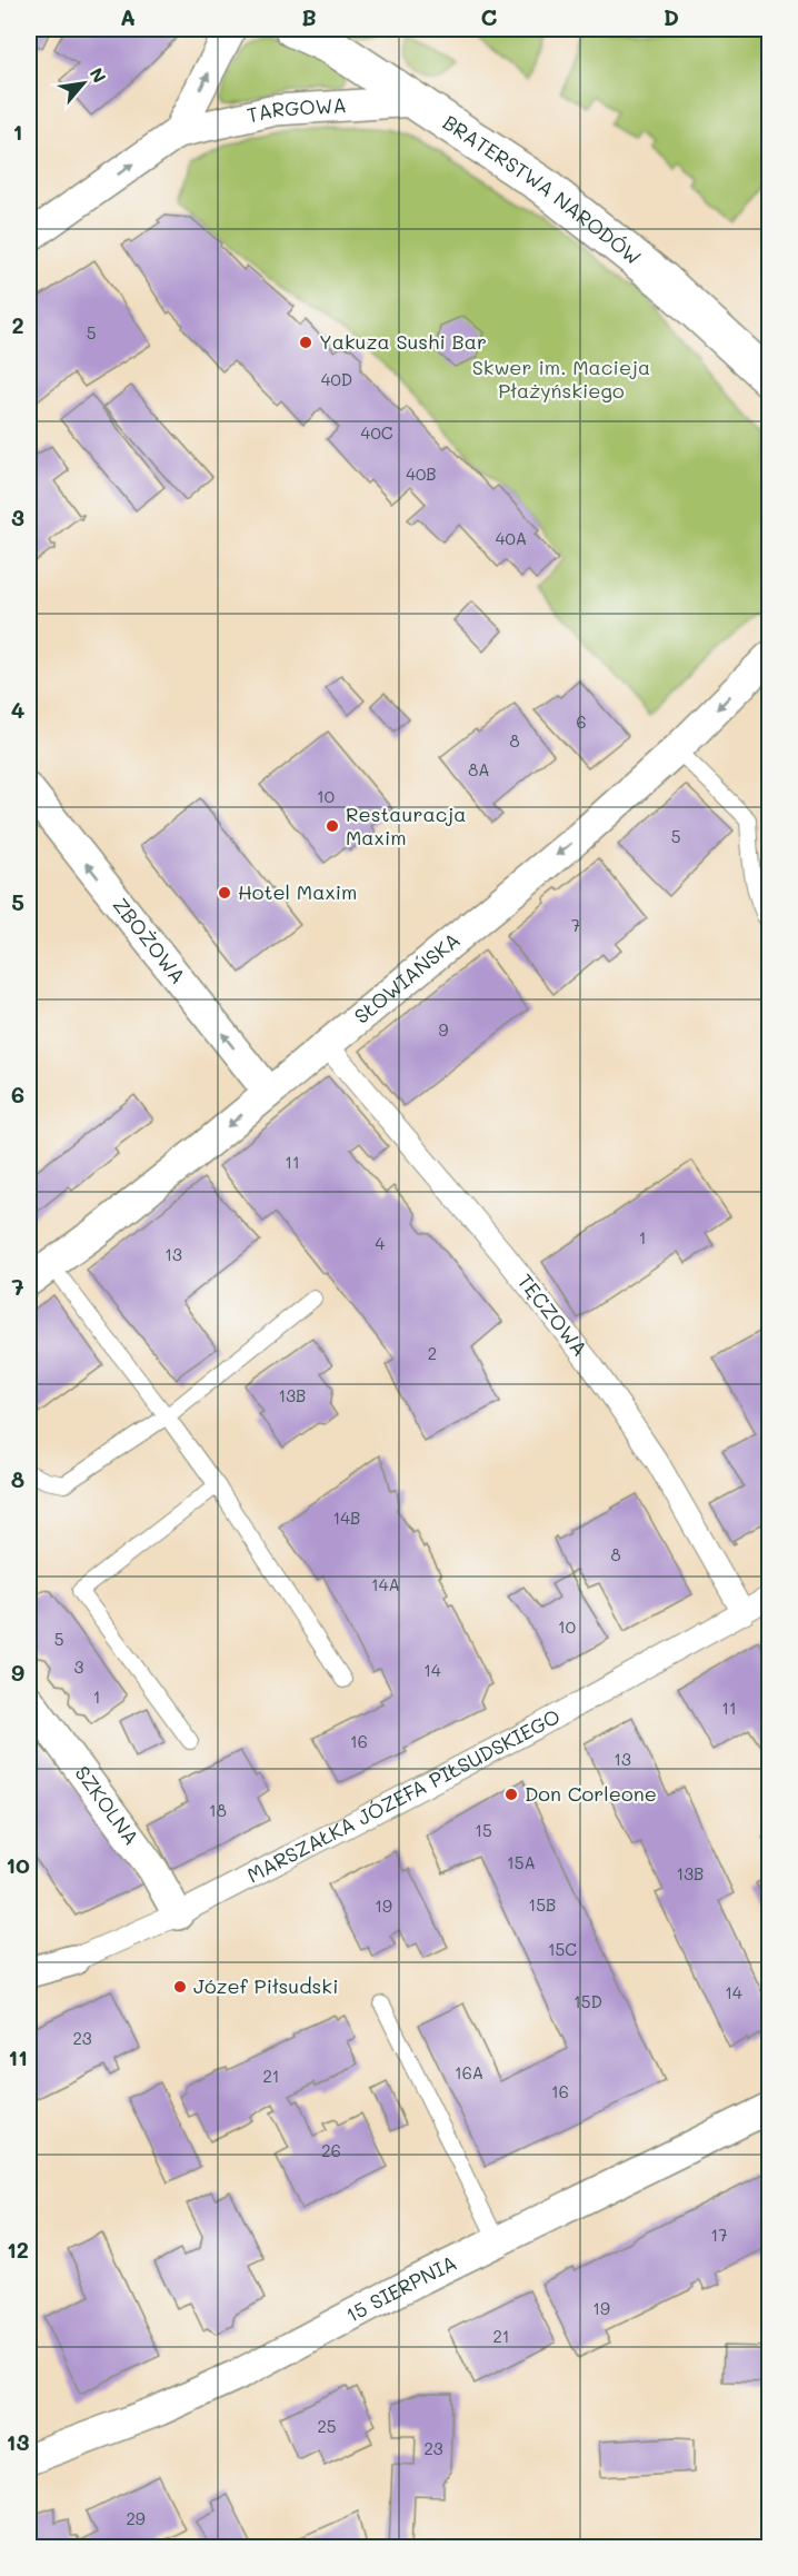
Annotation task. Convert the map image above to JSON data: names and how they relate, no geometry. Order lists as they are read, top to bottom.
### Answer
{
  "streets": {
    "street": [
      "TARGOWA",
      "BRATERSTWA NARODÓW",
      "ZBOŻOWA",
      "SŁOWIAŃSKA",
      "TĘCZOWA",
      "MARSZAŁKA JÓZEFA PIŁSUDSKIEGO",
      "SZKOLNA",
      "15 SIERPNIA"
    ]
  },
  "crossings": [
    ["TARGOWA", "BRATERSTWA NARODÓW"],
    ["ZBOŻOWA", "SŁOWIAŃSKA"],
    ["SŁOWIAŃSKA", "TĘCZOWA"],
    ["TĘCZOWA", "MARSZAŁKA JÓZEFA PIŁSUDSKIEGO"],
    ["MARSZAŁKA JÓZEFA PIŁSUDSKIEGO", "SZKOLNA"]
  ],
  "one_way": ["TARGOWA", "ZBOŻOWA", "SŁOWIAŃSKA"],
  "parks": ["Skwer im. Macieja Płażyńskiego"],
  "places": [
    "Yakuza Sushi Bar",
    "Restauracja Maxim",
    "Hotel Maxim",
    "Don Corleone",
    "Józef Piłsudski"
  ],
  "house_numbers": [
    "5",
    "40D",
    "40C",
    "40B",
    "40A",
    "6",
    "8",
    "8A",
    "10",
    "5",
    "7",
    "9",
    "11",
    "1",
    "4",
    "13",
    "2",
    "13B",
    "14B",
    "8",
    "14A",
    "10",
    "5",
    "3",
    "14",
    "1",
    "11",
    "16",
    "13",
    "18",
    "15",
    "15A",
    "13B",
    "15B",
    "19",
    "15C",
    "14",
    "15D",
    "23",
    "16A",
    "21",
    "16",
    "26",
    "17",
    "19",
    "21",
    "25",
    "23",
    "29"
  ],
  "north": "top right",
  "grid": {
    "columns": [
      "A",
      "B",
      "C",
      "D"
    ],
    "rows": [
      "1",
      "2",
      "3",
      "4",
      "5",
      "6",
      "7",
      "8",
      "9",
      "10",
      "11",
      "12",
      "13"
    ]
  }
}
